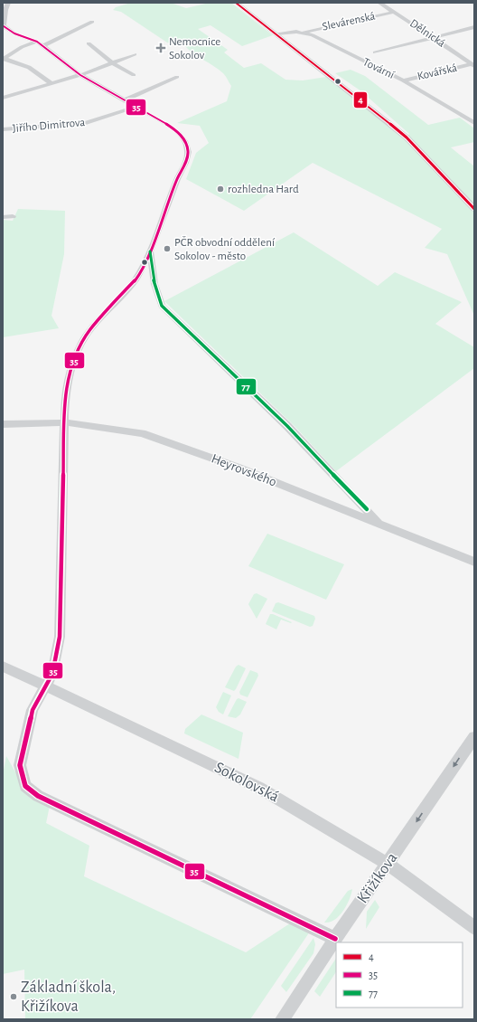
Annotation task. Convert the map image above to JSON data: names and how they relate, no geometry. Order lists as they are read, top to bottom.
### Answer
{
  "streets": {
    "street": [
      "Slevárenská",
      "Dělnická",
      "Tovární",
      "Kovářská",
      "Jiřího Dimitrova",
      "Heyrovského",
      "Sokolovská",
      "Křižíkova"
    ]
  },
  "crossings": [
    ["Slevárenská", "Dělnická"],
    ["Slevárenská", "Tovární"],
    ["Dělnická", "Kovářská"],
    ["Tovární", "Kovářská"],
    ["Sokolovská", "Křižíkova"]
  ],
  "one_way": ["Křižíkova"],
  "places": {
    "health": ["Nemocnice Sokolov"],
    "other": ["rozhledna Hard", "PČR obvodní oddělení Sokolov - město", "Základní škola, Křižíkova"]
  },
  "lines": ["transit line 4", "transit line 35", "transit line 77"],
  "legend": ["4", "35", "77"]
}
